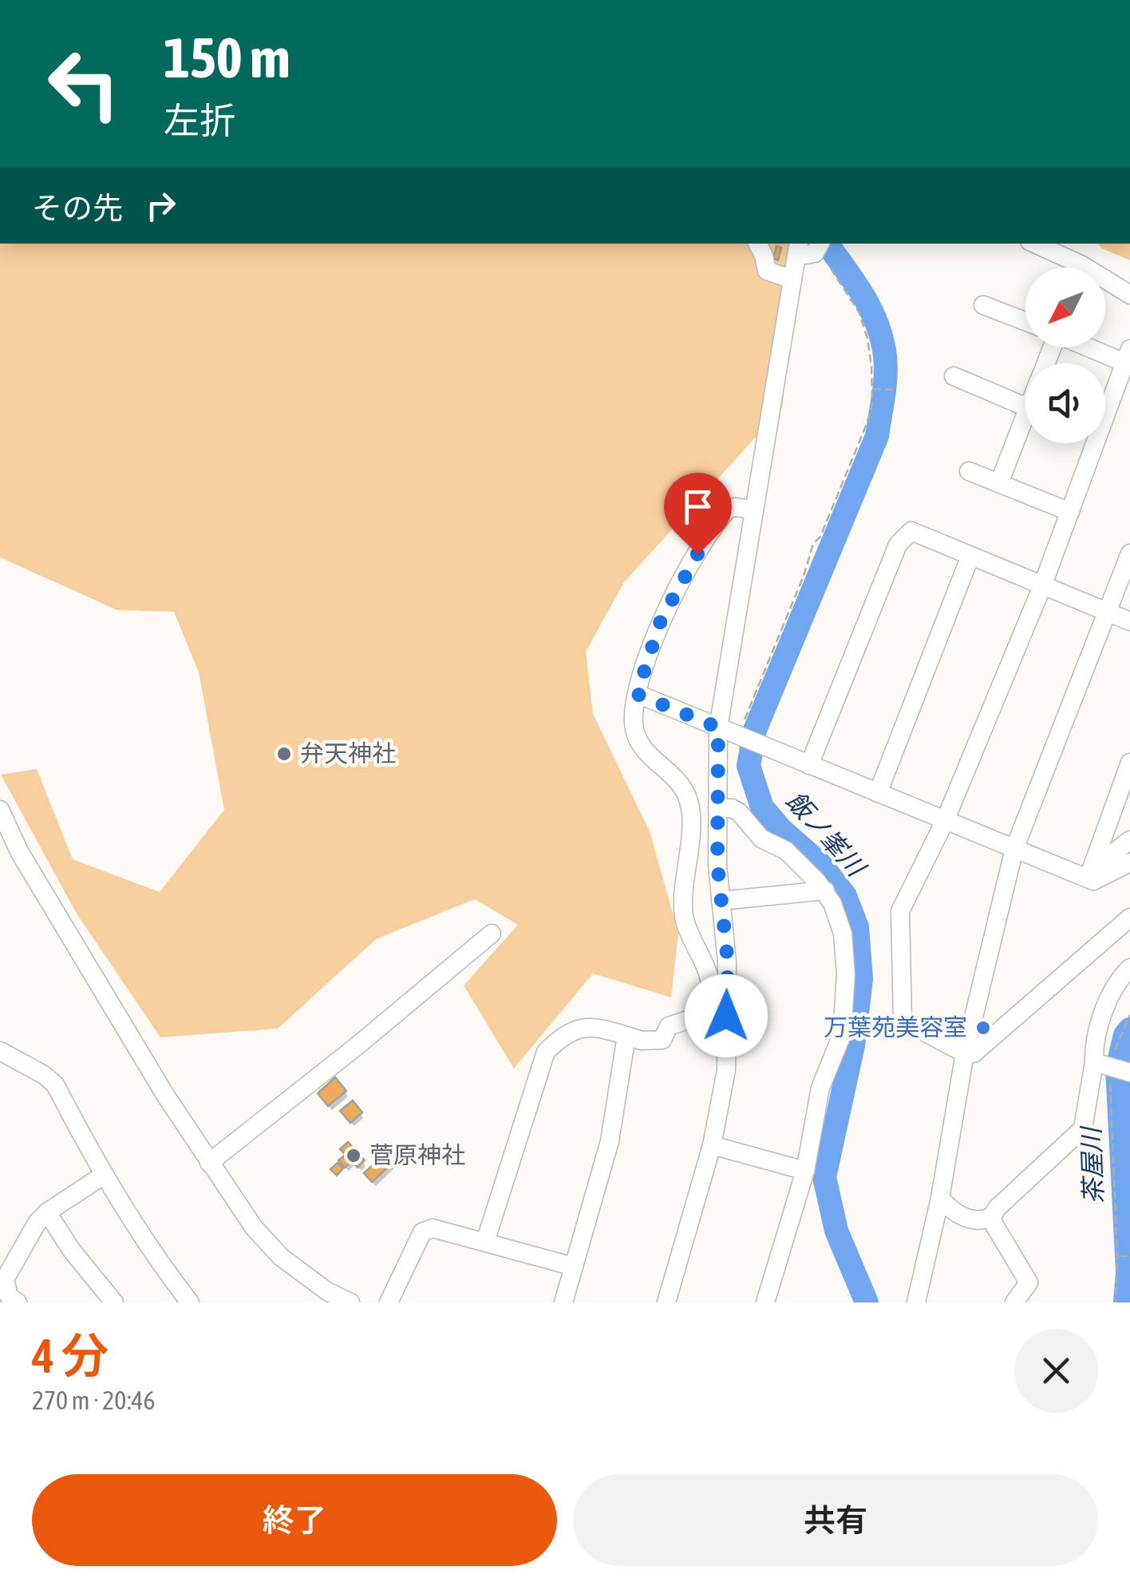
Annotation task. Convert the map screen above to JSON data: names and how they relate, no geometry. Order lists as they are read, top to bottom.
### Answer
{
  "water": ["飯ノ峯川", "茶屋川"],
  "places": ["弁天神社", "万葉苑美容室", "菅原神社"],
  "north": "bottom left",
  "page": {
    "turn": ["150 m", "左折"],
    "then": "その先",
    "heading": ["4 分", "270 m · 20:46"],
    "buttons": ["終了", "共有"]
  }
}
